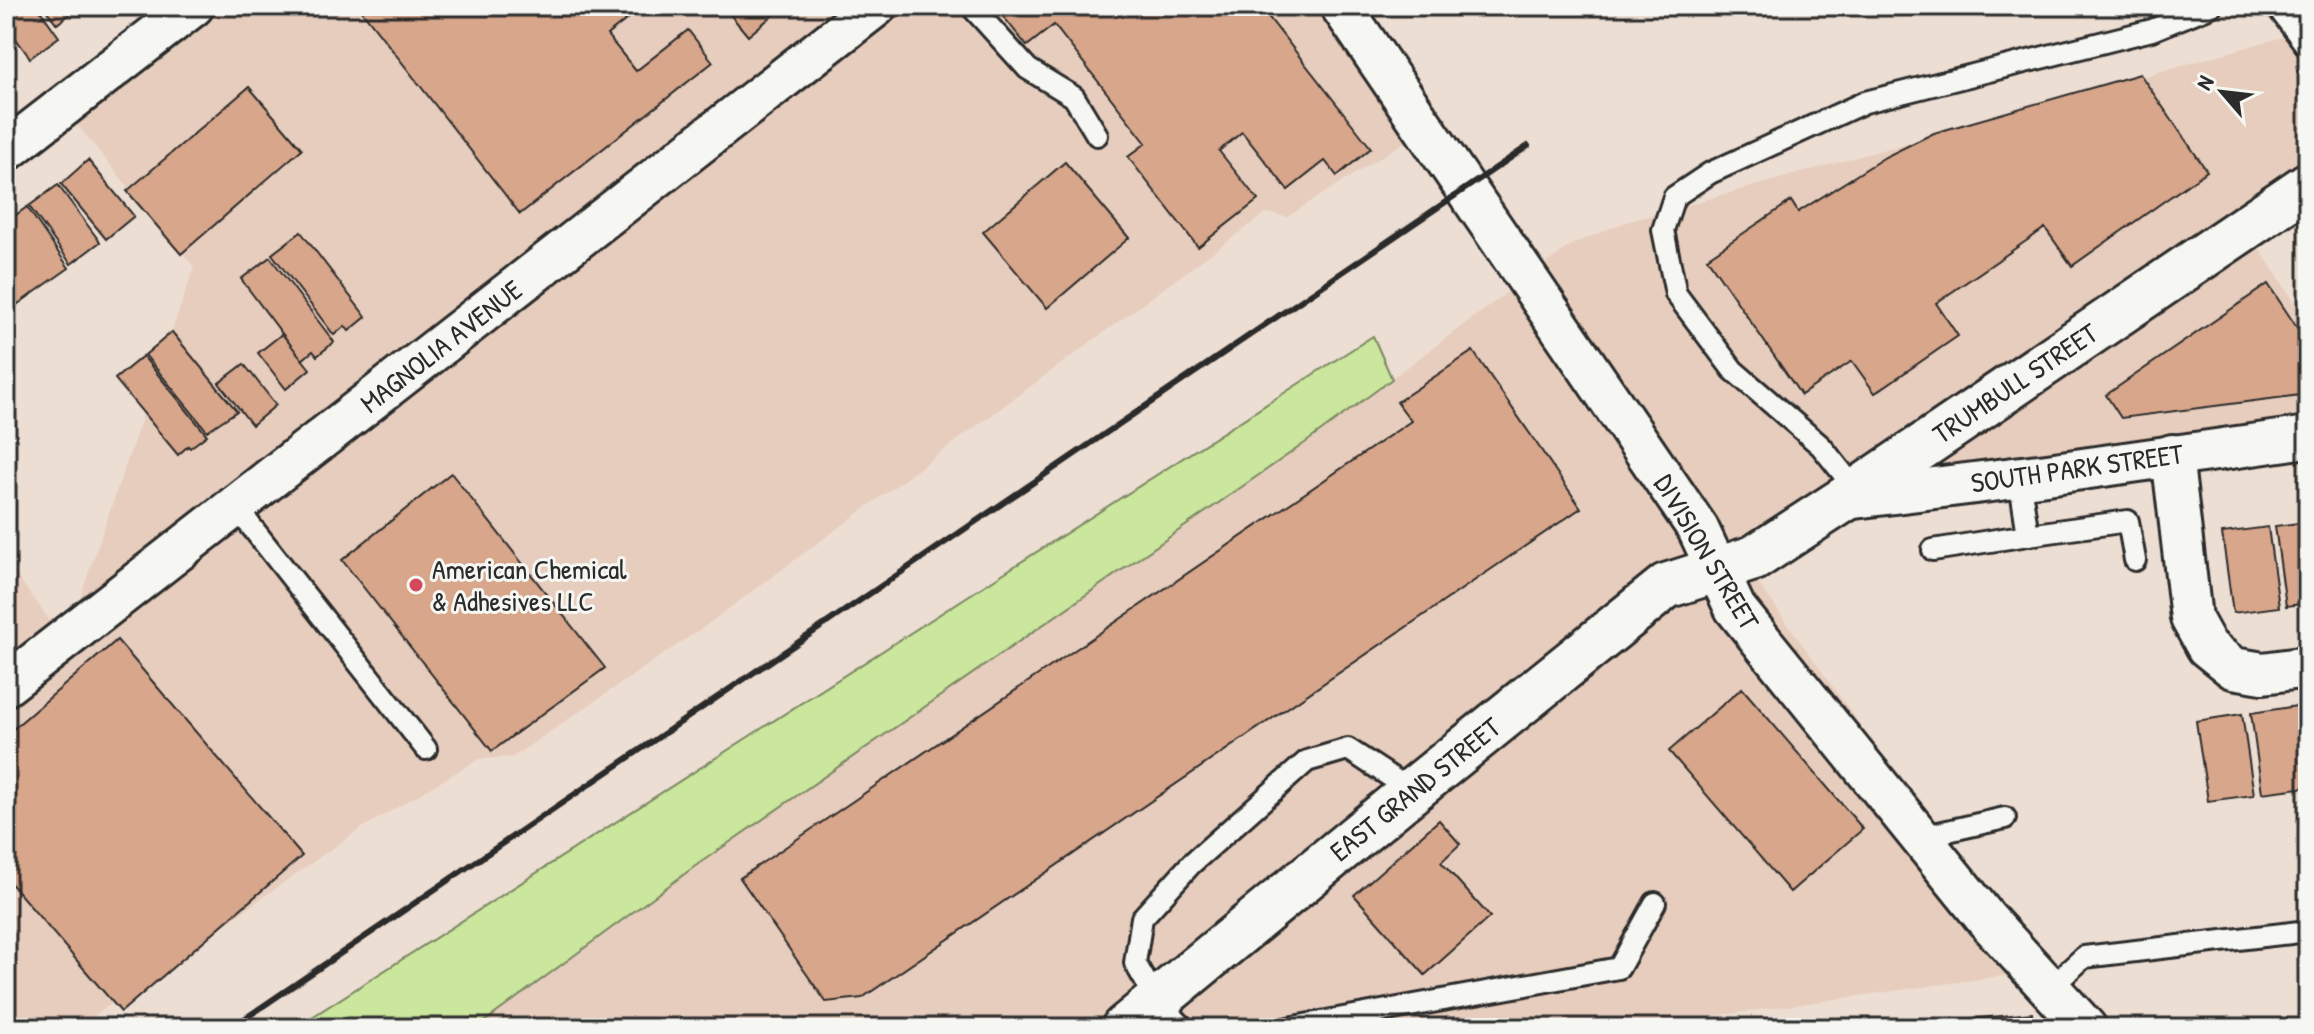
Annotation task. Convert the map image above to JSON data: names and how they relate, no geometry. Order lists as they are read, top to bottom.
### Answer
{
  "streets": {
    "street": [
      "MAGNOLIA AVENUE",
      "TRUMBULL STREET",
      "SOUTH PARK STREET",
      "DIVISION STREET",
      "EAST GRAND STREET"
    ]
  },
  "crossings": [
    ["TRUMBULL STREET", "SOUTH PARK STREET"],
    ["TRUMBULL STREET", "DIVISION STREET"],
    ["TRUMBULL STREET", "EAST GRAND STREET"],
    ["DIVISION STREET", "EAST GRAND STREET"]
  ],
  "places": ["American Chemical & Adhesives LLC"],
  "north": "top left"
}
